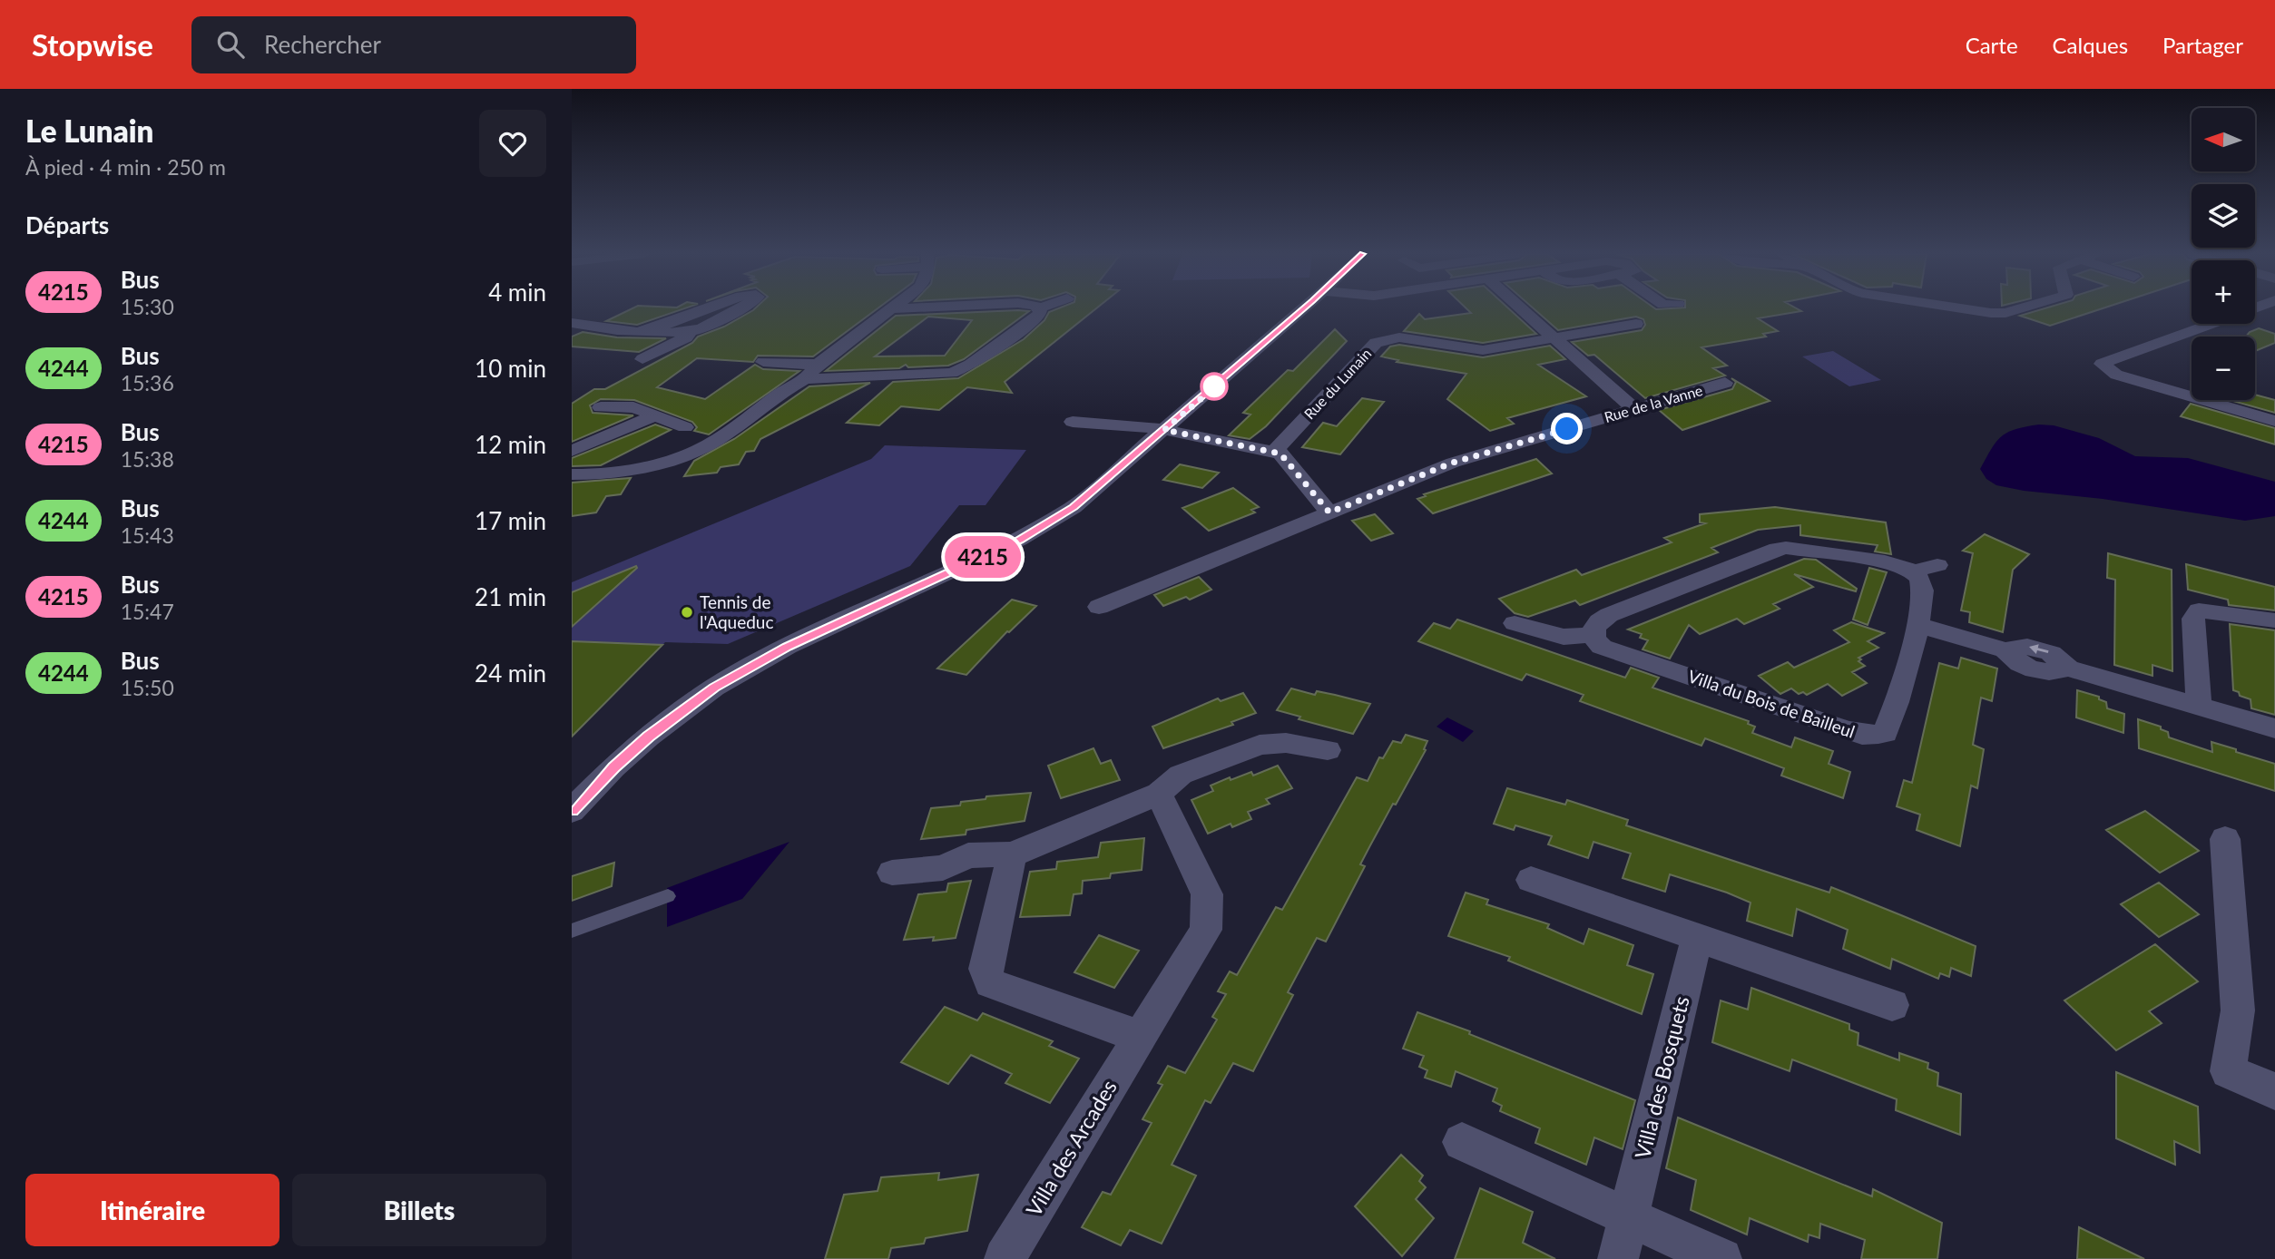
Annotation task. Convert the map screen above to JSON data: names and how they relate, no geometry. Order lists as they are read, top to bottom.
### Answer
{
  "streets": {
    "street": [
      "Rue du Lunain",
      "Rue de la Vanne",
      "Villa du Bois de Bailleul",
      "Villa des Bosquets",
      "Villa des Arcades"
    ]
  },
  "places": ["Tennis de l'Aqueduc"],
  "lines": ["bus line 4215"],
  "north": "left",
  "page": {
    "header": "Stopwise",
    "search": "Rechercher",
    "nav": ["Carte", "Calques", "Partager"],
    "heading": [
      ["Le Lunain", "À pied · 4 min · 250 m"],
      "Départs"
    ],
    "on_map": "4215",
    "map_buttons": ["+", "−"],
    "list": [
      {
        "mark": "4215",
        "name": "Bus",
        "note": "15:30",
        "value": "4 min"
      },
      {
        "mark": "4244",
        "name": "Bus",
        "note": "15:36",
        "value": "10 min"
      },
      {
        "mark": "4215",
        "name": "Bus",
        "note": "15:38",
        "value": "12 min"
      },
      {
        "mark": "4244",
        "name": "Bus",
        "note": "15:43",
        "value": "17 min"
      },
      {
        "mark": "4215",
        "name": "Bus",
        "note": "15:47",
        "value": "21 min"
      },
      {
        "mark": "4244",
        "name": "Bus",
        "note": "15:50",
        "value": "24 min"
      }
    ],
    "buttons": ["Itinéraire", "Billets"]
  }
}
